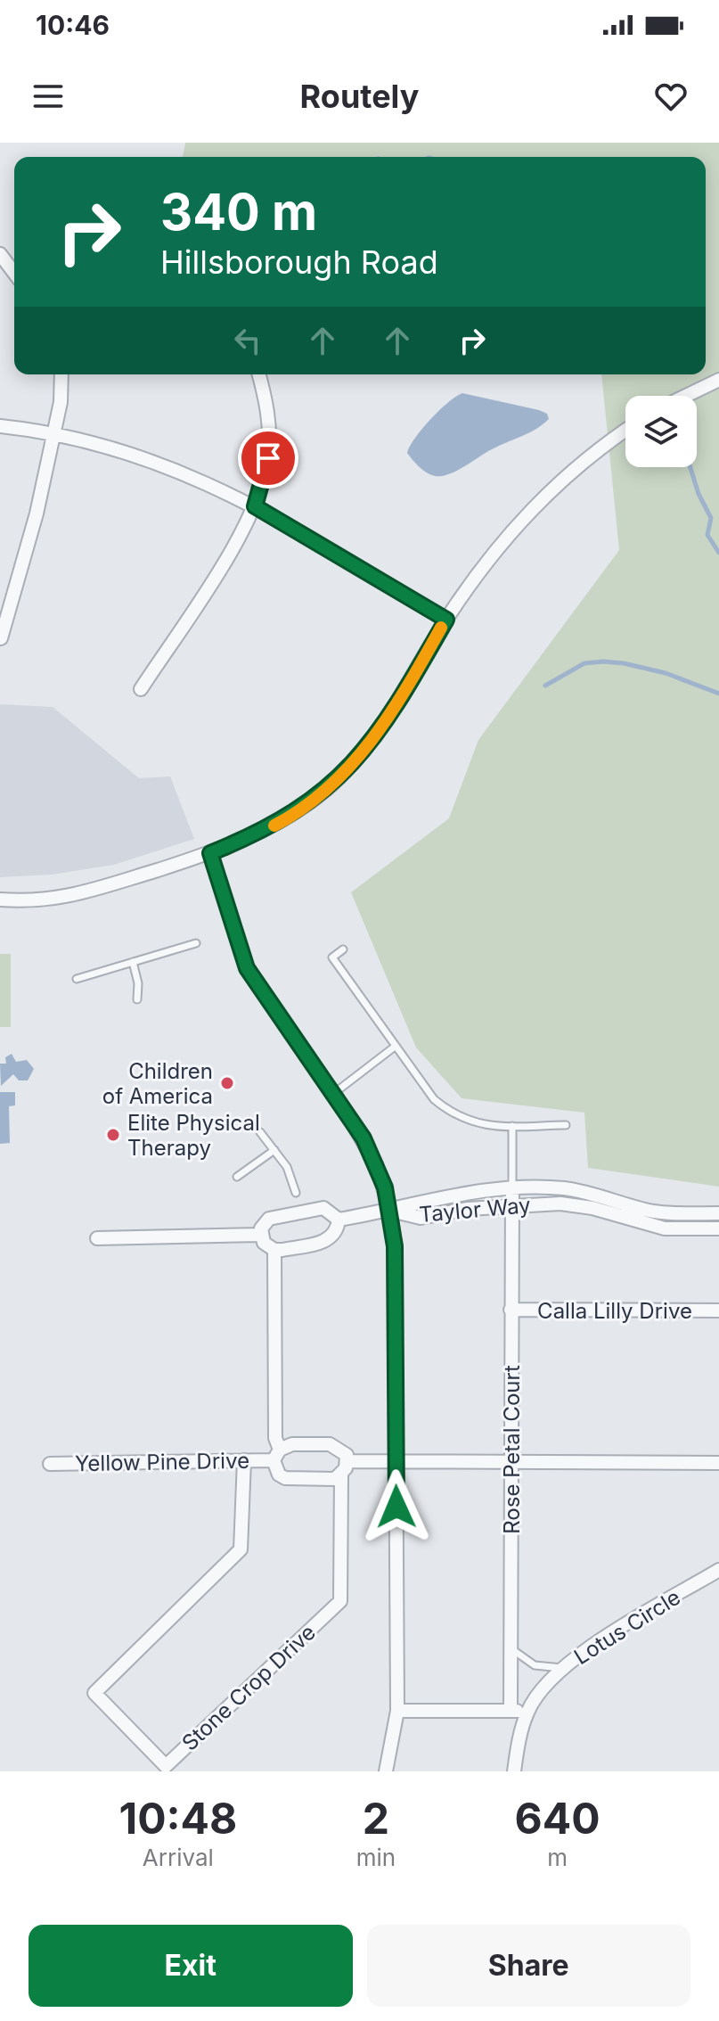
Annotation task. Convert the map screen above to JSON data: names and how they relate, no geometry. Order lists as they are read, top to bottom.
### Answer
{
  "streets": {
    "street": [
      "Taylor Way",
      "Calla Lilly Drive",
      "Rose Petal Court",
      "Yellow Pine Drive",
      "Lotus Circle",
      "Stone Crop Drive"
    ]
  },
  "crossings": [
    ["Taylor Way", "Rose Petal Court"],
    ["Calla Lilly Drive", "Rose Petal Court"],
    ["Yellow Pine Drive", "Stone Crop Drive"]
  ],
  "places": ["Children of America", "Elite Physical Therapy"],
  "page": {
    "status": "10:46",
    "header": "Routely",
    "turn": ["340 m", "Hillsborough Road"],
    "eta": [
      "10:48",
      "Arrival",
      "2",
      "min",
      "640",
      "m"
    ],
    "buttons": ["Exit", "Share"]
  }
}
